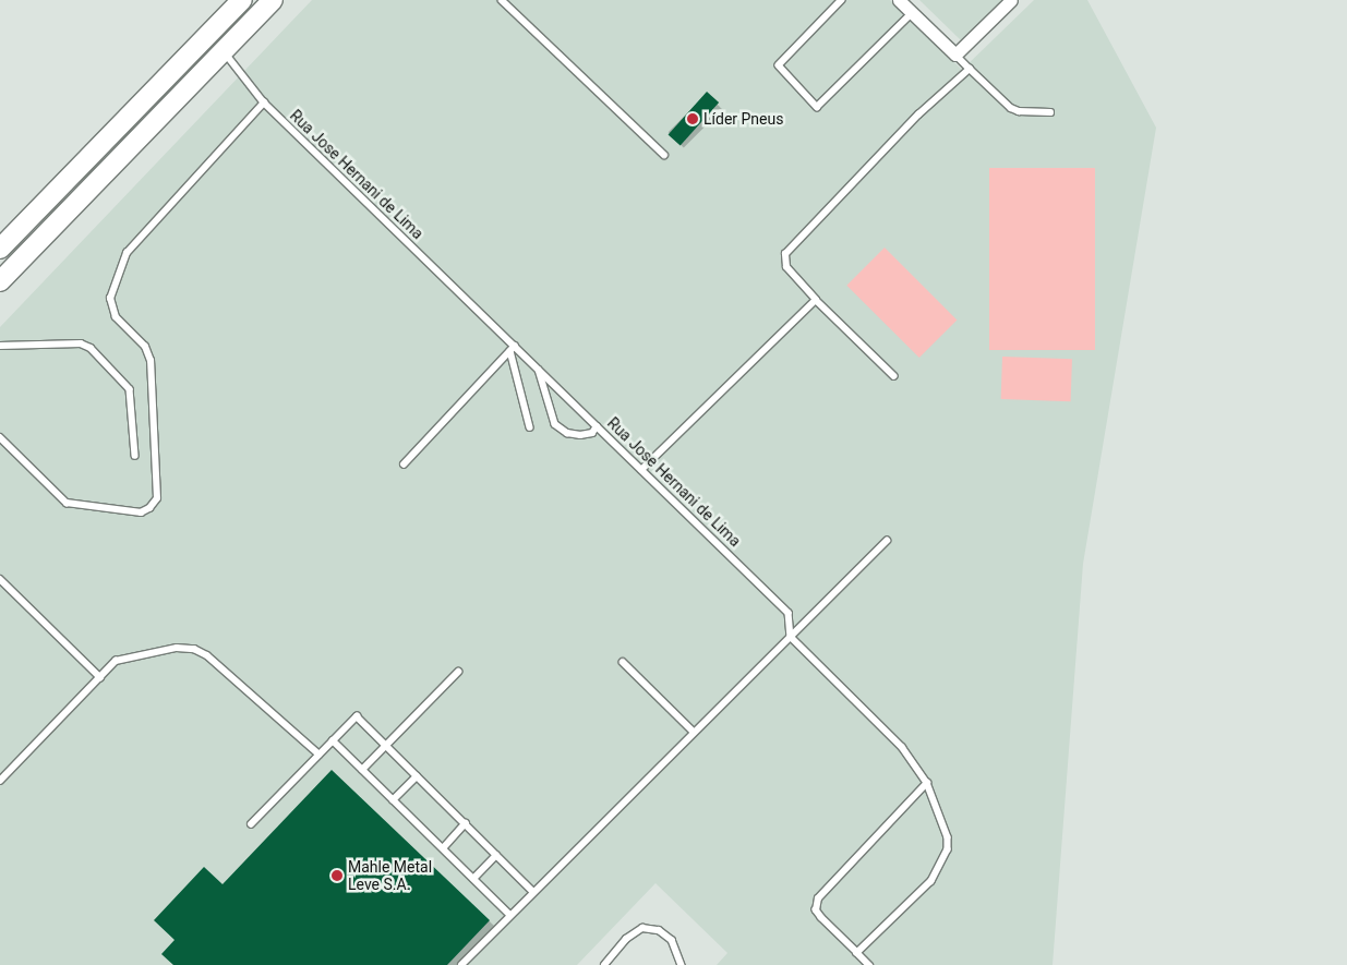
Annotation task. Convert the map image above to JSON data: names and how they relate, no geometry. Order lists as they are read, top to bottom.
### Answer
{
  "streets": {
    "lane": ["Rua Jose Hernani de Lima"]
  },
  "places": ["Líder Pneus", "Mahle Metal Leve S.A."]
}
